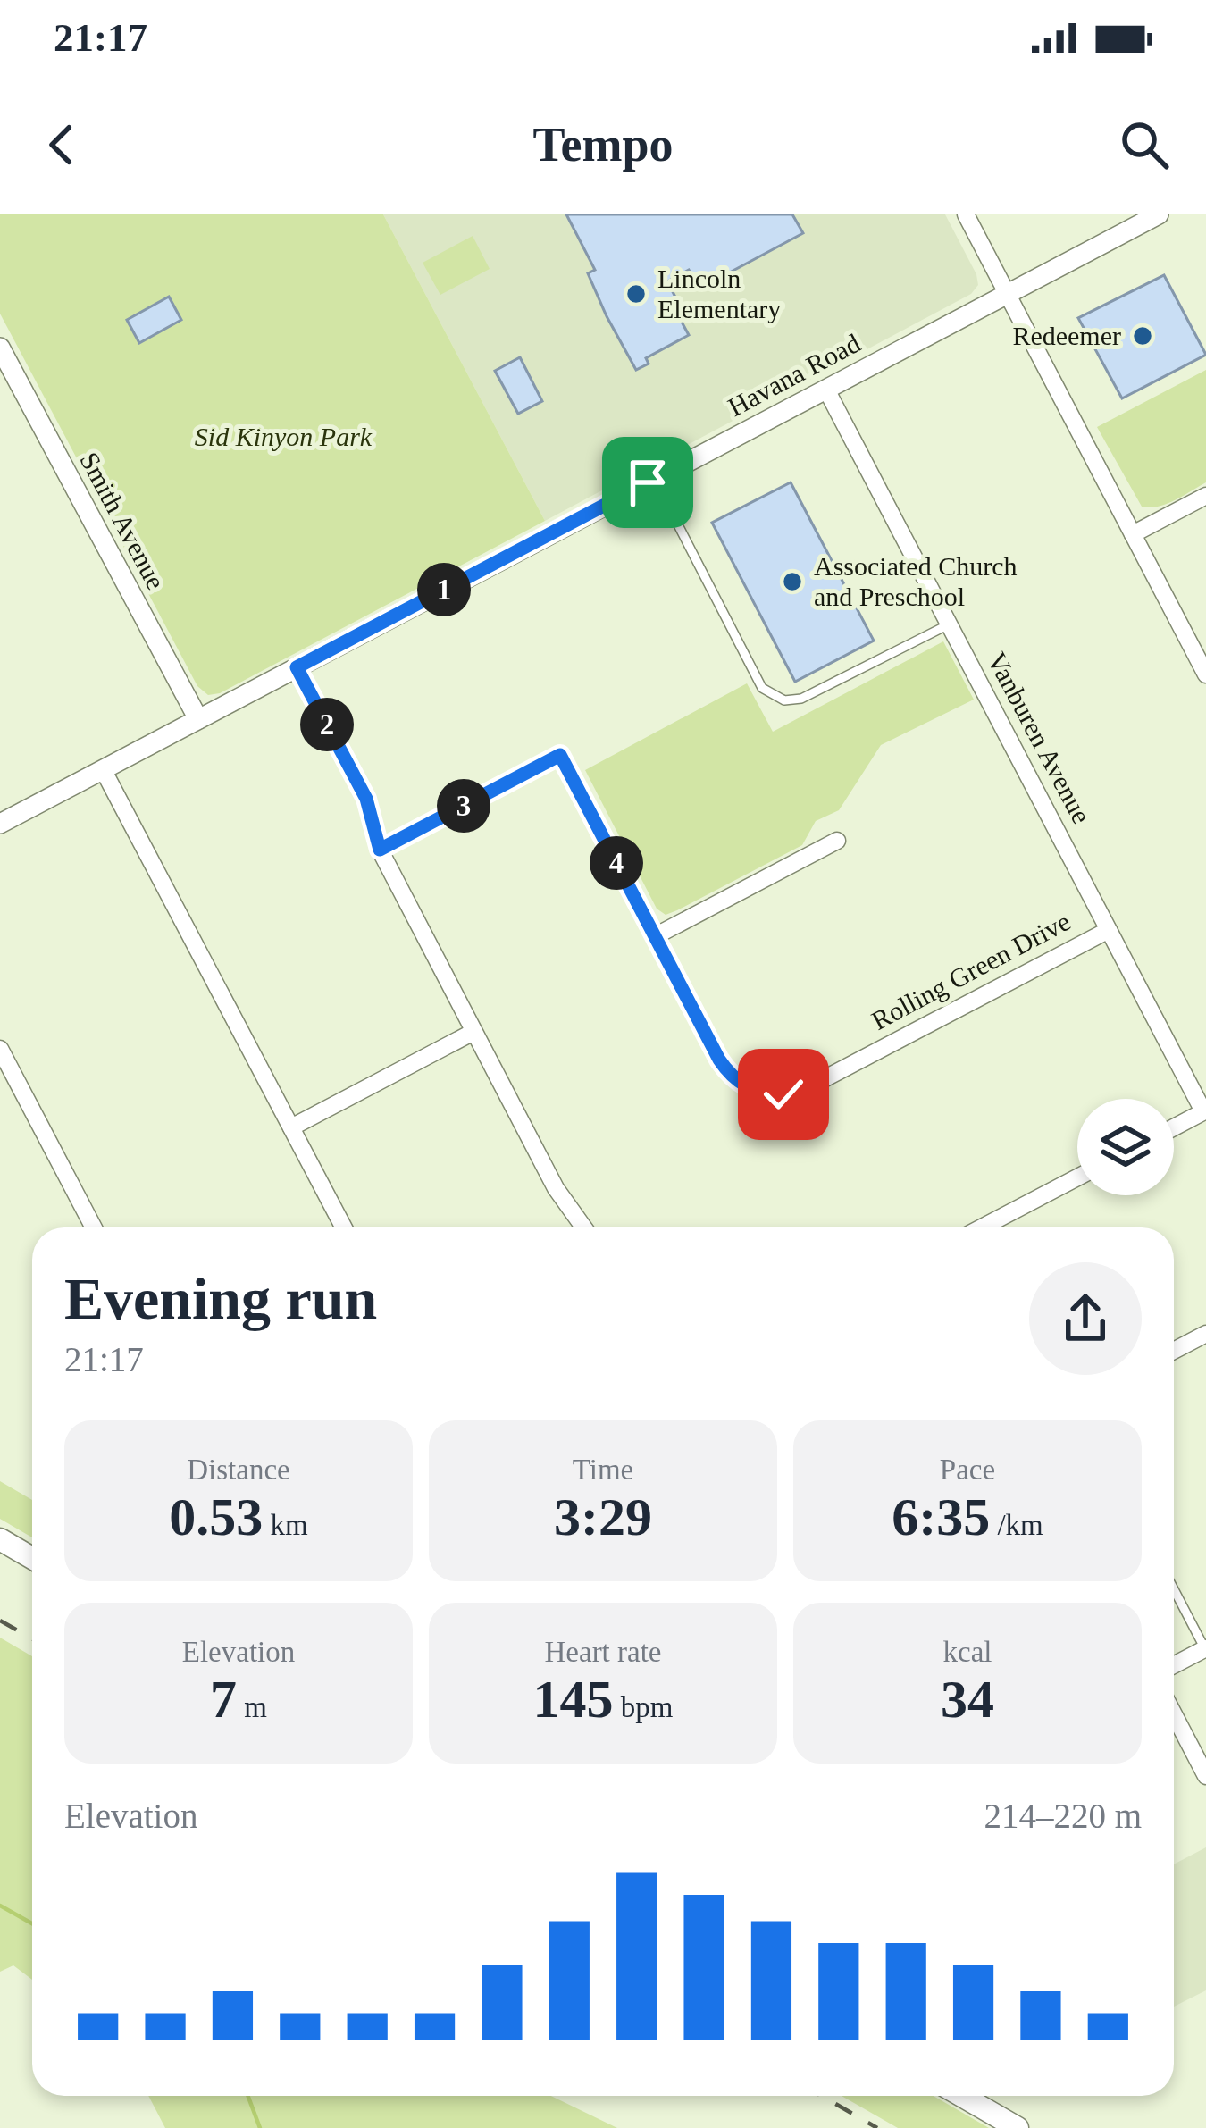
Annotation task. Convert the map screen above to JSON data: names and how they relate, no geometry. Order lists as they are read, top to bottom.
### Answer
{
  "streets": {
    "street": [
      "Havana Road",
      "Smith Avenue",
      "Vanburen Avenue",
      "Rolling Green Drive"
    ]
  },
  "crossings": [
    ["Havana Road", "Smith Avenue"],
    ["Havana Road", "Vanburen Avenue"],
    ["Vanburen Avenue", "Rolling Green Drive"]
  ],
  "parks": ["Sid Kinyon Park"],
  "places": ["Lincoln Elementary", "Redeemer", "Associated Church and Preschool"],
  "page": {
    "status": "21:17",
    "header": "Tempo",
    "pins": [
      "1",
      "2",
      "3",
      "4"
    ],
    "heading": ["Evening run", "21:17"],
    "stats": [
      ["Distance", "0.53 km"],
      ["Time", "3:29"],
      ["Pace", "6:35 /km"],
      ["Elevation", "7 m"],
      ["Heart rate", "145 bpm"],
      ["kcal", "34"]
    ],
    "chart": ["Elevation", "214–220 m"]
  }
}
